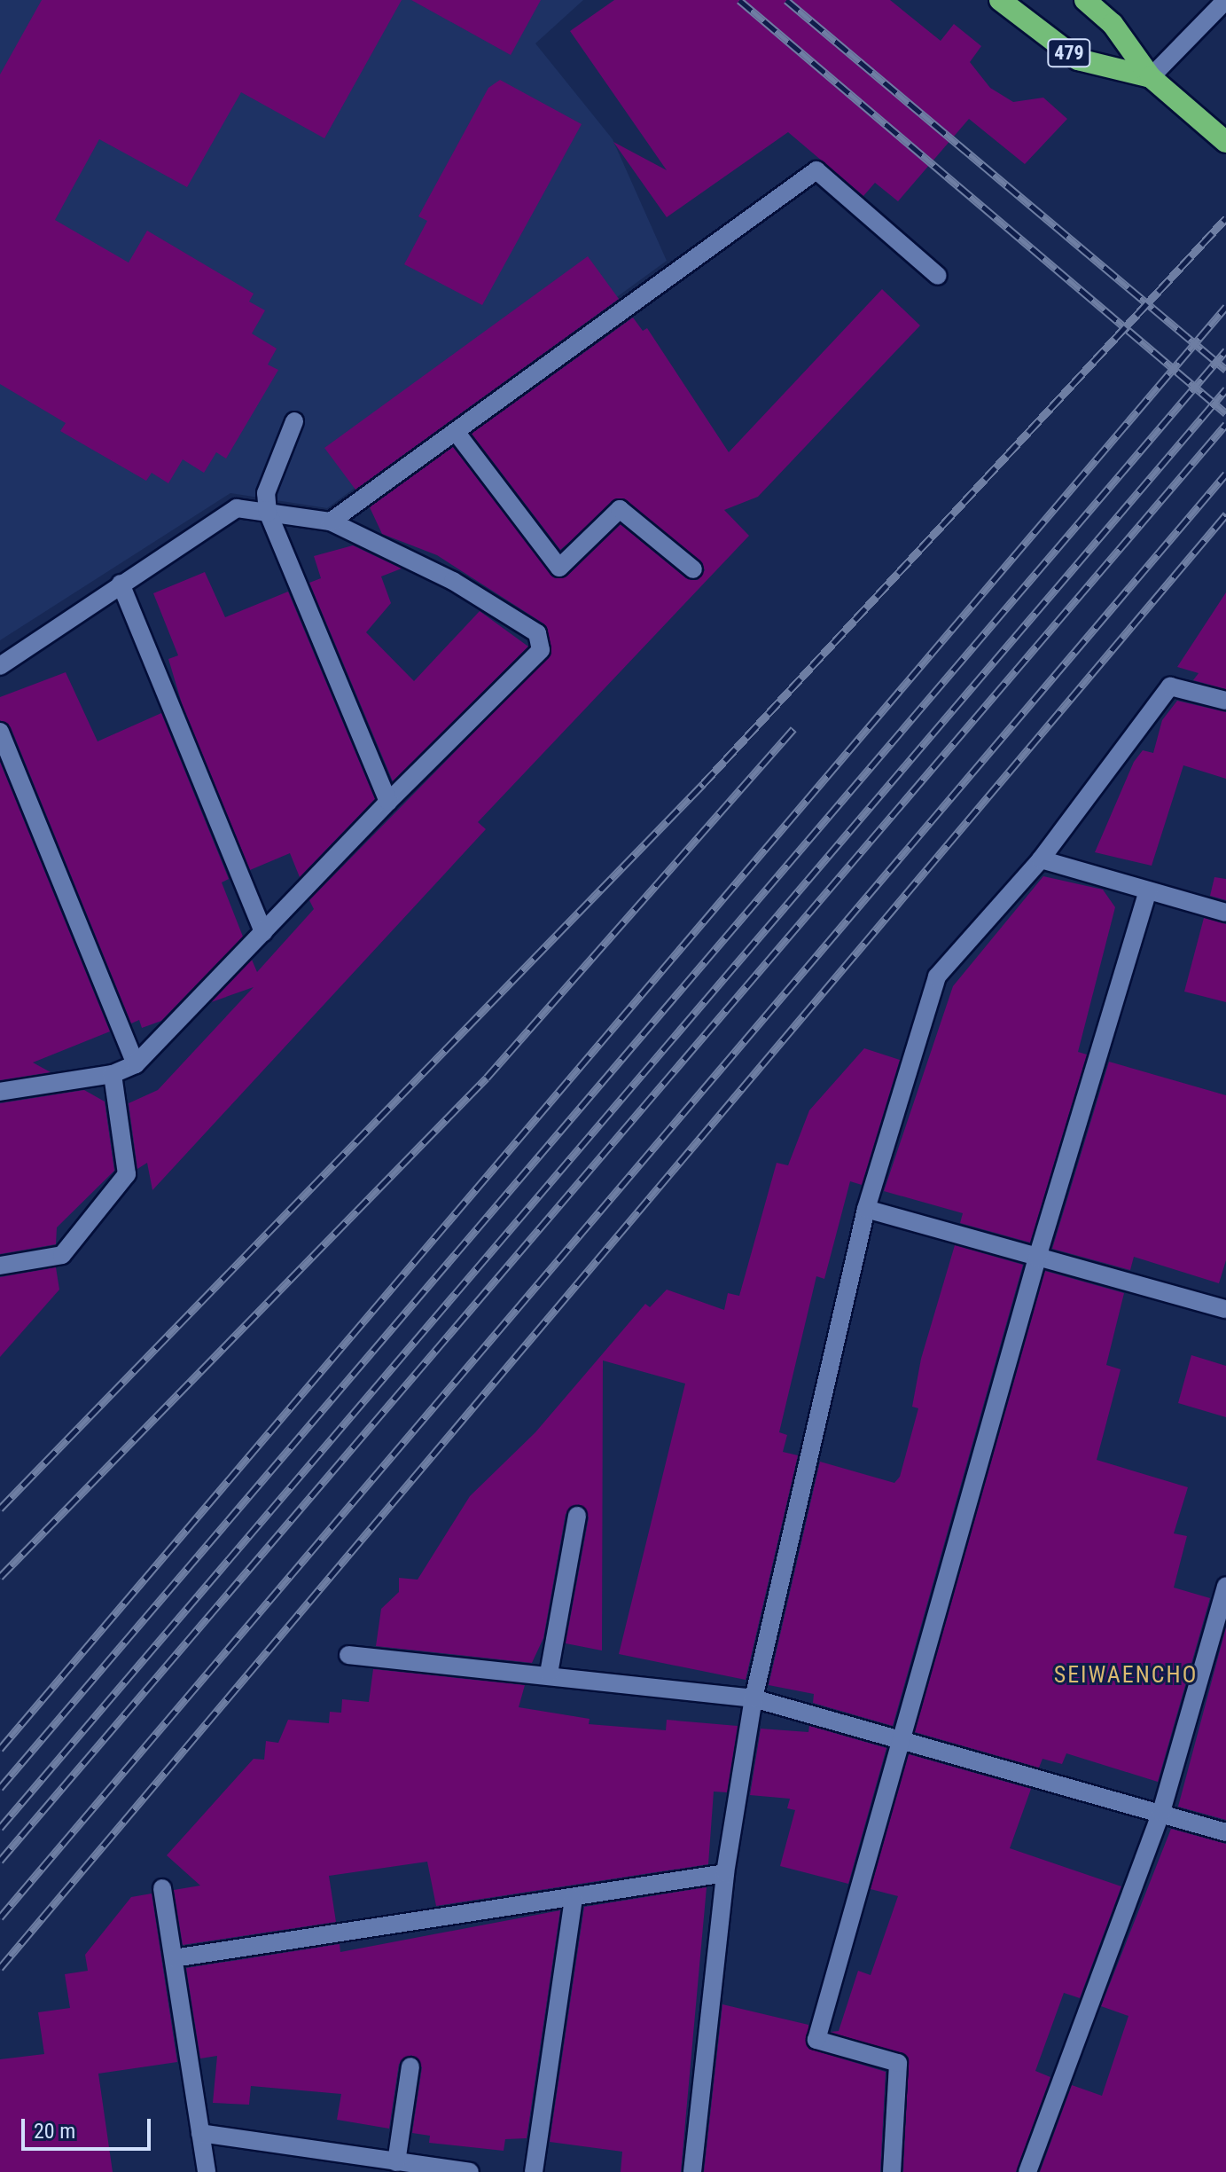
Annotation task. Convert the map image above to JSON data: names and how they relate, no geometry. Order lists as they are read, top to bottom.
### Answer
{
  "streets": {
    "highway": ["479"]
  },
  "districts": ["SEIWAENCHO"],
  "scale_bar": "20 m"
}
